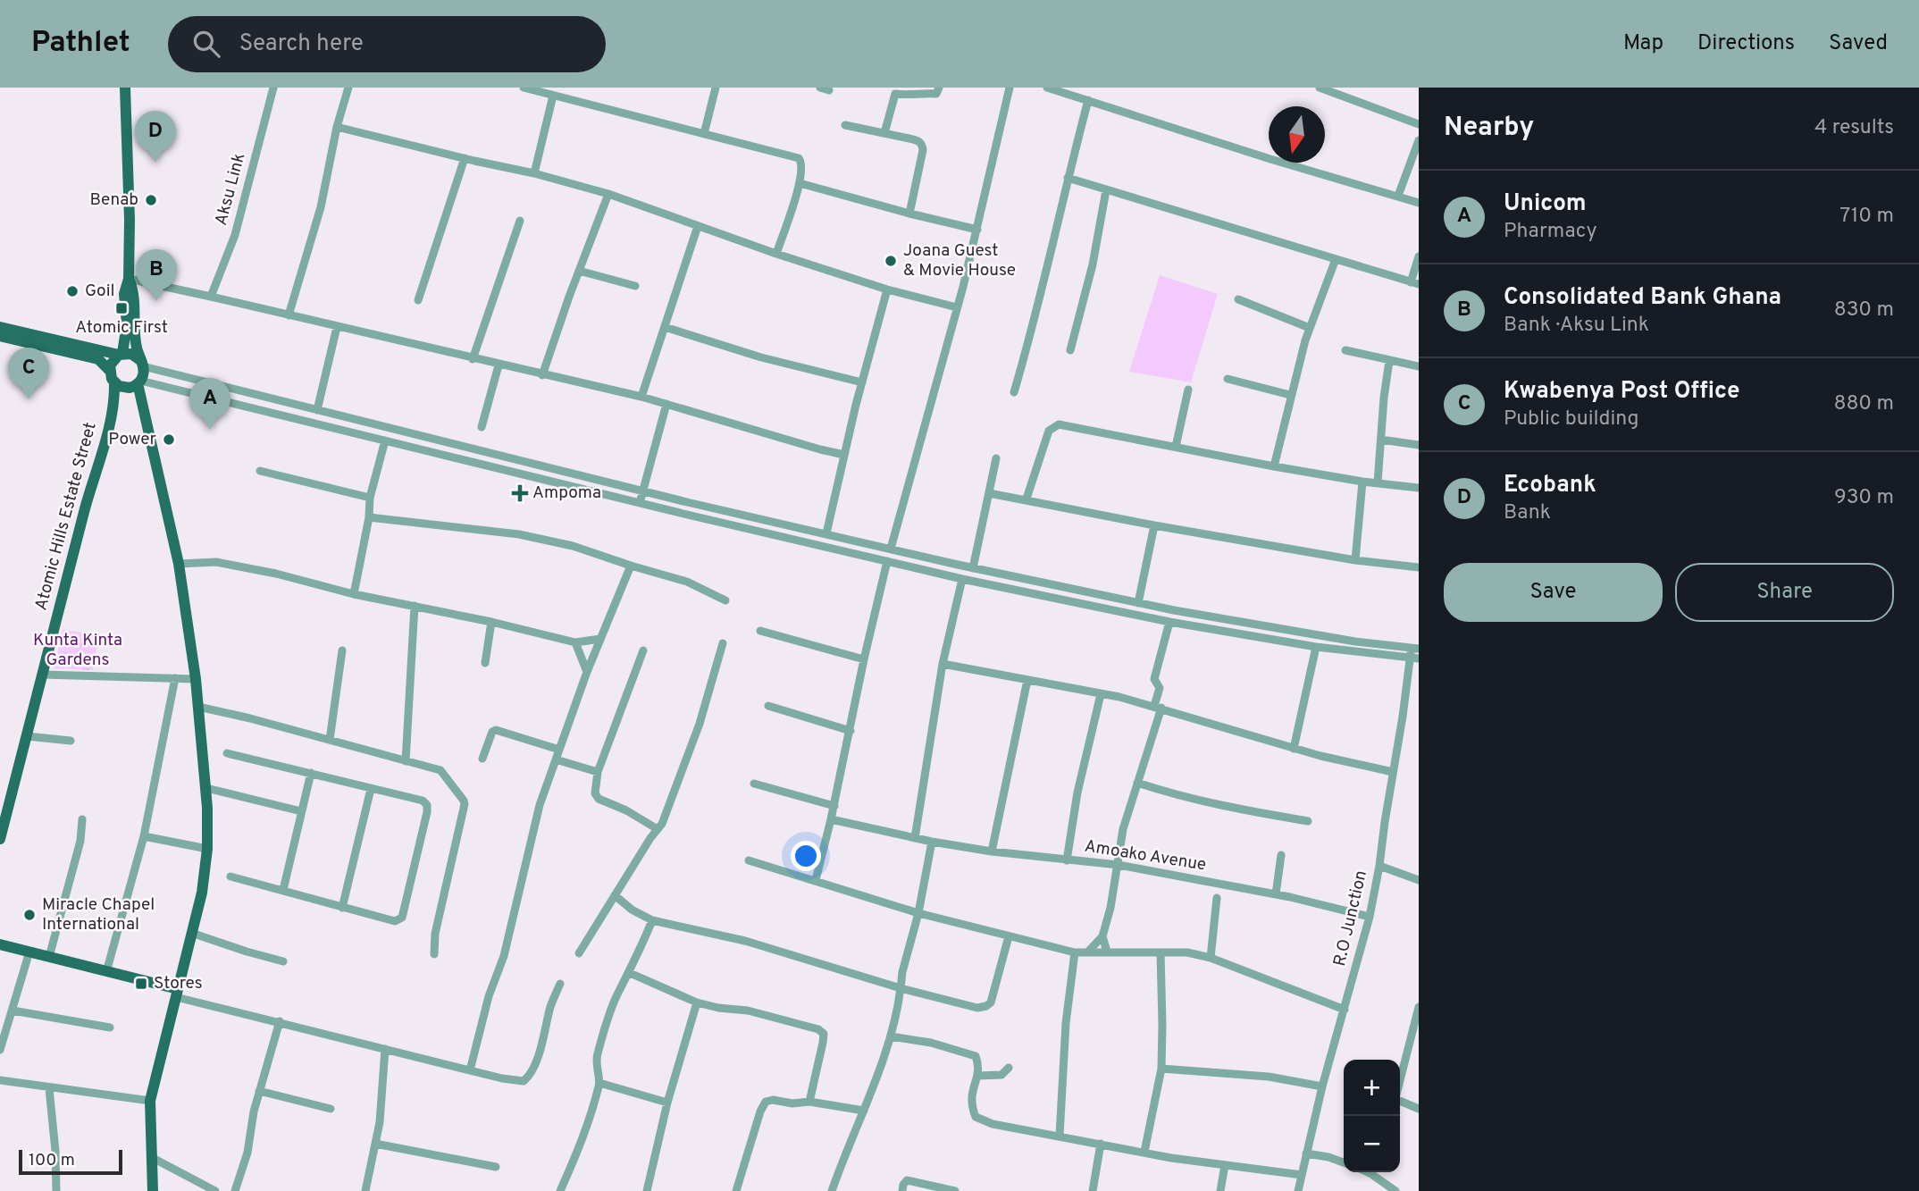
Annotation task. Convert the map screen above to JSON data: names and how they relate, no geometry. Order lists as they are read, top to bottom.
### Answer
{
  "streets": {
    "main road": ["Atomic Hills Estate Street"],
    "street": ["Aksu Link", "Amoako Avenue", "R.O Junction"]
  },
  "crossings": [
    ["Amoako Avenue", "R.O Junction"]
  ],
  "parks": ["Kunta Kinta Gardens"],
  "places": {
    "other": [
      "Benab",
      "Joana Guest & Movie House",
      "Goil",
      "Power",
      "Miracle Chapel International"
    ],
    "transit": ["Atomic First", "Stores"],
    "health": ["Ampoma"]
  },
  "scale_bar": "100 m",
  "north": "bottom",
  "page": {
    "header": "Pathlet",
    "search": "Search here",
    "nav": ["Map", "Directions", "Saved"],
    "heading": ["Nearby", "4 results"],
    "pins": [
      "D",
      "B",
      "C",
      "A"
    ],
    "list": [
      {
        "mark": "A",
        "name": "Unicom",
        "note": "Pharmacy",
        "value": "710 m"
      },
      {
        "mark": "B",
        "name": "Consolidated Bank Ghana",
        "note": "Bank · Aksu Link",
        "value": "830 m"
      },
      {
        "mark": "C",
        "name": "Kwabenya Post Office",
        "note": "Public building",
        "value": "880 m"
      },
      {
        "mark": "D",
        "name": "Ecobank",
        "note": "Bank",
        "value": "930 m"
      }
    ],
    "buttons": ["Save", "Share"],
    "map_buttons": ["+", "−"],
    "scale": "100 m"
  }
}
